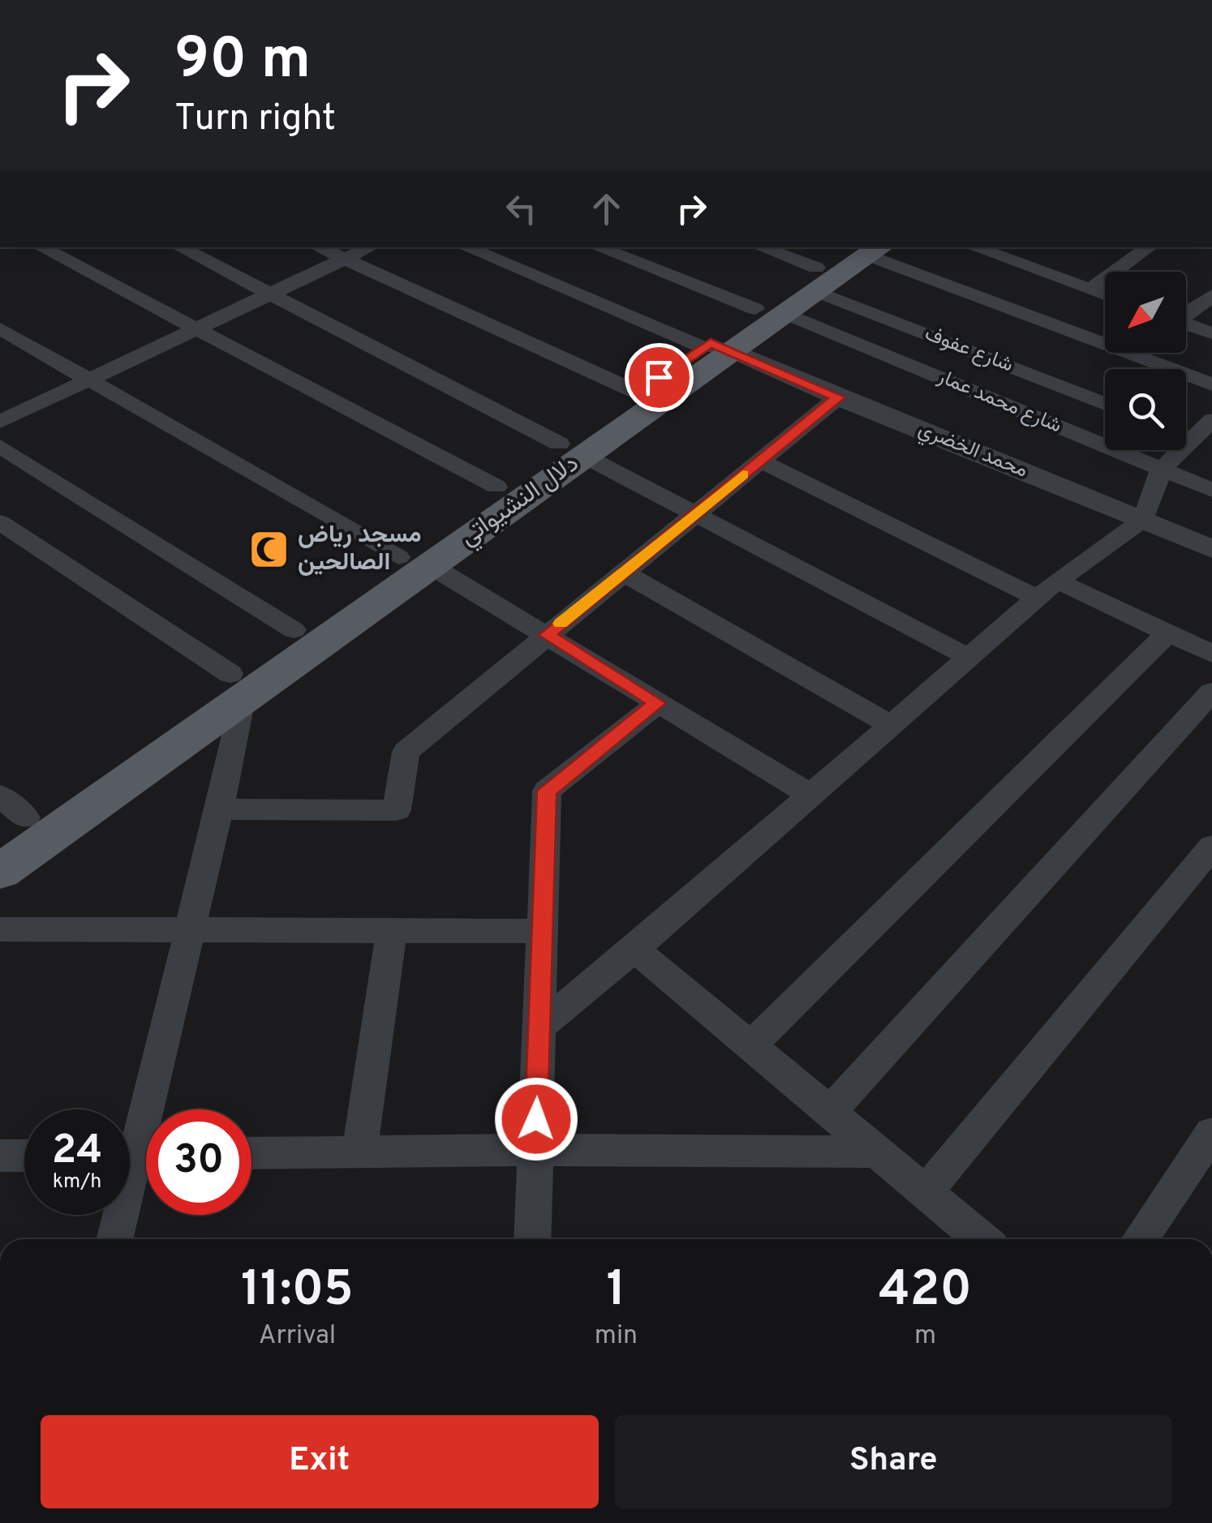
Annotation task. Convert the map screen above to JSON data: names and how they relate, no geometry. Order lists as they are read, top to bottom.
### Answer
{
  "streets": {
    "main road": ["دلال النشيواتي"],
    "street": ["شارع عفوف", "شارع محمد عمار", "محمد الخضري"]
  },
  "crossings": [
    ["شارع عفوف", "دلال النشيواتي"],
    ["شارع محمد عمار", "دلال النشيواتي"],
    ["محمد الخضري", "دلال النشيواتي"]
  ],
  "places": {
    "mosque": ["مسجد رياض الصالحين"]
  },
  "north": "bottom left",
  "page": {
    "turn": ["90 m", "Turn right"],
    "speed": "24 km/h",
    "limit": "30",
    "eta": [
      "11:05",
      "Arrival",
      "1",
      "min",
      "420",
      "m"
    ],
    "buttons": ["Exit", "Share"]
  }
}
